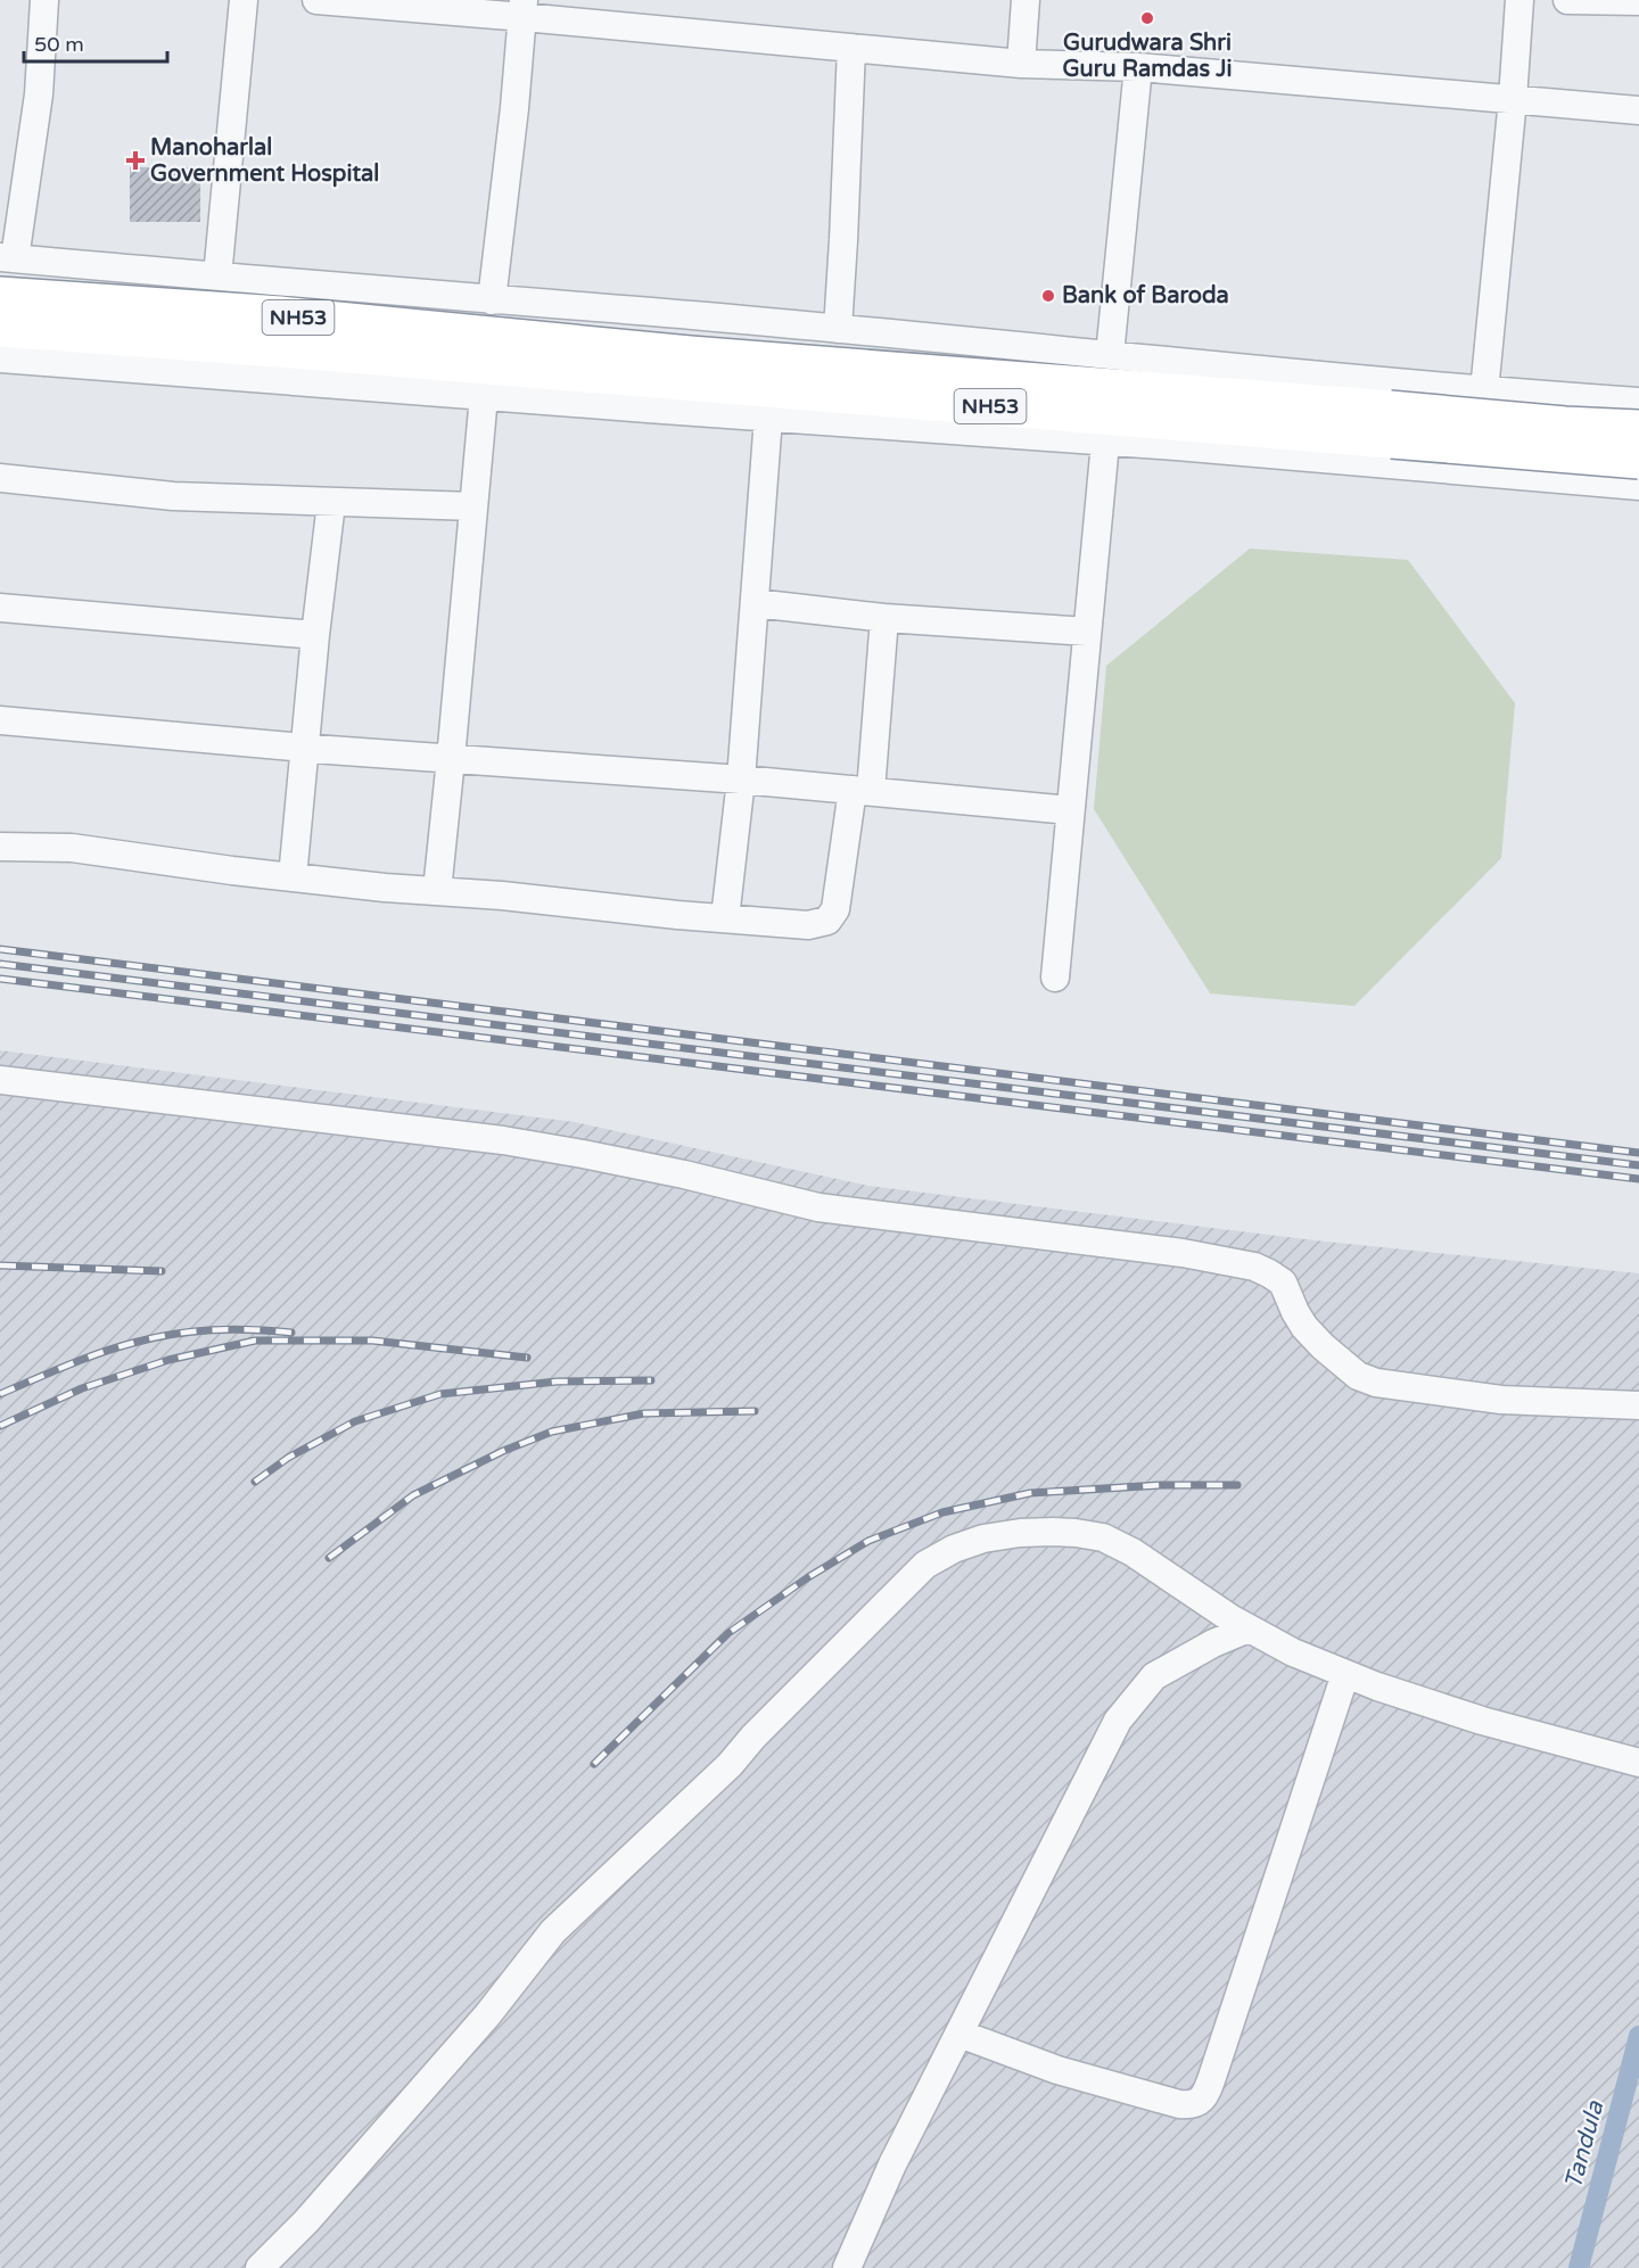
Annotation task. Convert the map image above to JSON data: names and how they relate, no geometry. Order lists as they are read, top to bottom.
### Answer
{
  "streets": {
    "highway": ["NH53"]
  },
  "water": ["Tandula"],
  "places": {
    "other": ["Gurudwara Shri Guru Ramdas Ji", "Bank of Baroda"],
    "health": ["Manoharlal Government Hospital"]
  },
  "scale_bar": "50 m"
}
